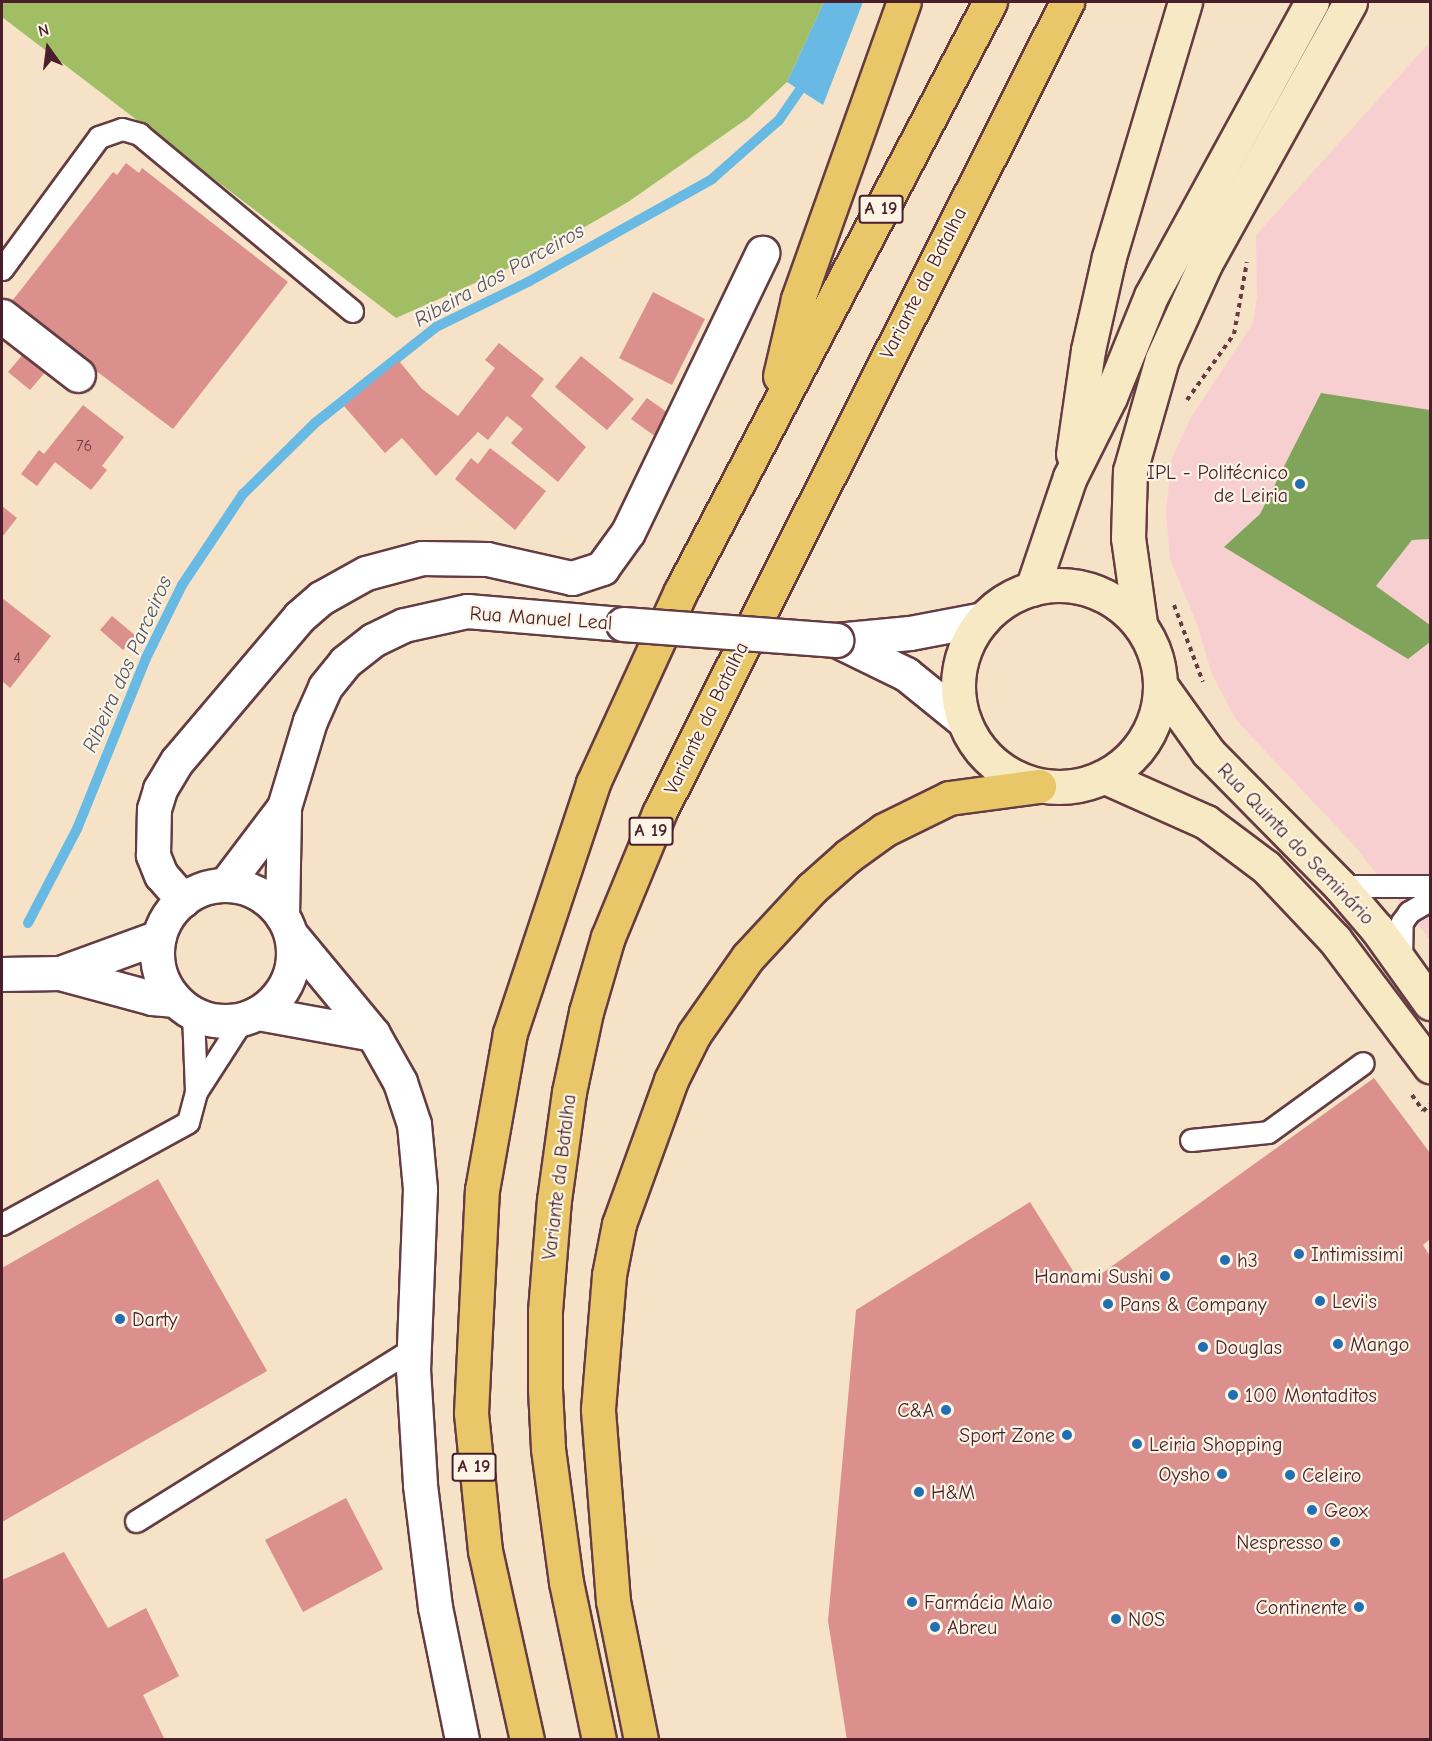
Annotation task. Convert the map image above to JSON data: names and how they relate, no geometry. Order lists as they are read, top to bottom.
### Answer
{
  "streets": {
    "highway": ["A 19", "Variante da Batalha"],
    "main road": ["Rua Quinta do Seminário"],
    "street": ["Rua Manuel Leal"]
  },
  "crossings": [
    ["Rua Manuel Leal", "Rua Quinta do Seminário"]
  ],
  "water": ["Ribeira dos Parceiros"],
  "places": [
    "IPL - Politécnico de Leiria",
    "Intimissimi",
    "h3",
    "Hanami Sushi",
    "Levi's",
    "Pans & Company",
    "Darty",
    "Mango",
    "Douglas",
    "100 Montaditos",
    "C&A",
    "Sport Zone",
    "Leiria Shopping",
    "Oysho",
    "Celeiro",
    "H&M",
    "Geox",
    "Nespresso",
    "Farmácia Maio",
    "Continente",
    "NOS",
    "Abreu"
  ],
  "house_numbers": ["76", "4"],
  "north": "top"
}
